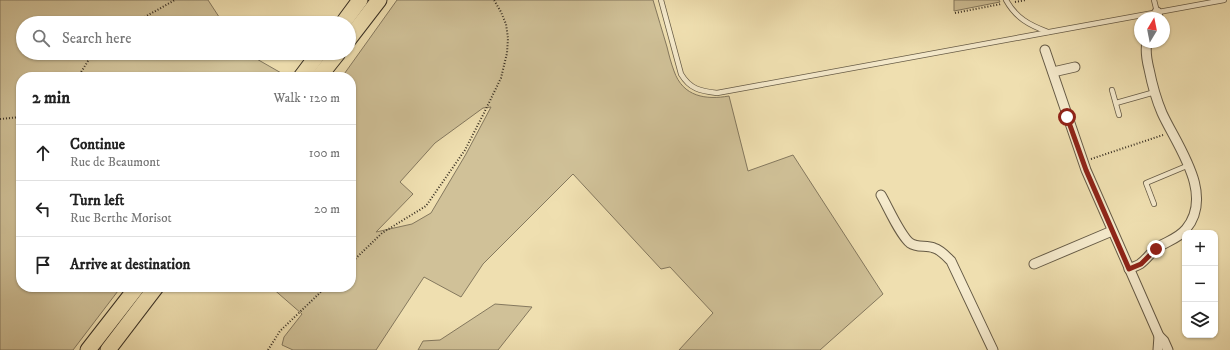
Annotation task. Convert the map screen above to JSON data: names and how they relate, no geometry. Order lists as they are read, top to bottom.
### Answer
{
  "north": "top",
  "page": {
    "search": "Search here",
    "heading": ["2 min", "Walk · 120 m"],
    "list": [
      ["Continue", "Rue de Beaumont", "100 m"],
      ["Turn left", "Rue Berthe Morisot", "20 m"],
      "Arrive at destination"
    ],
    "map_buttons": ["+", "−"]
  }
}
